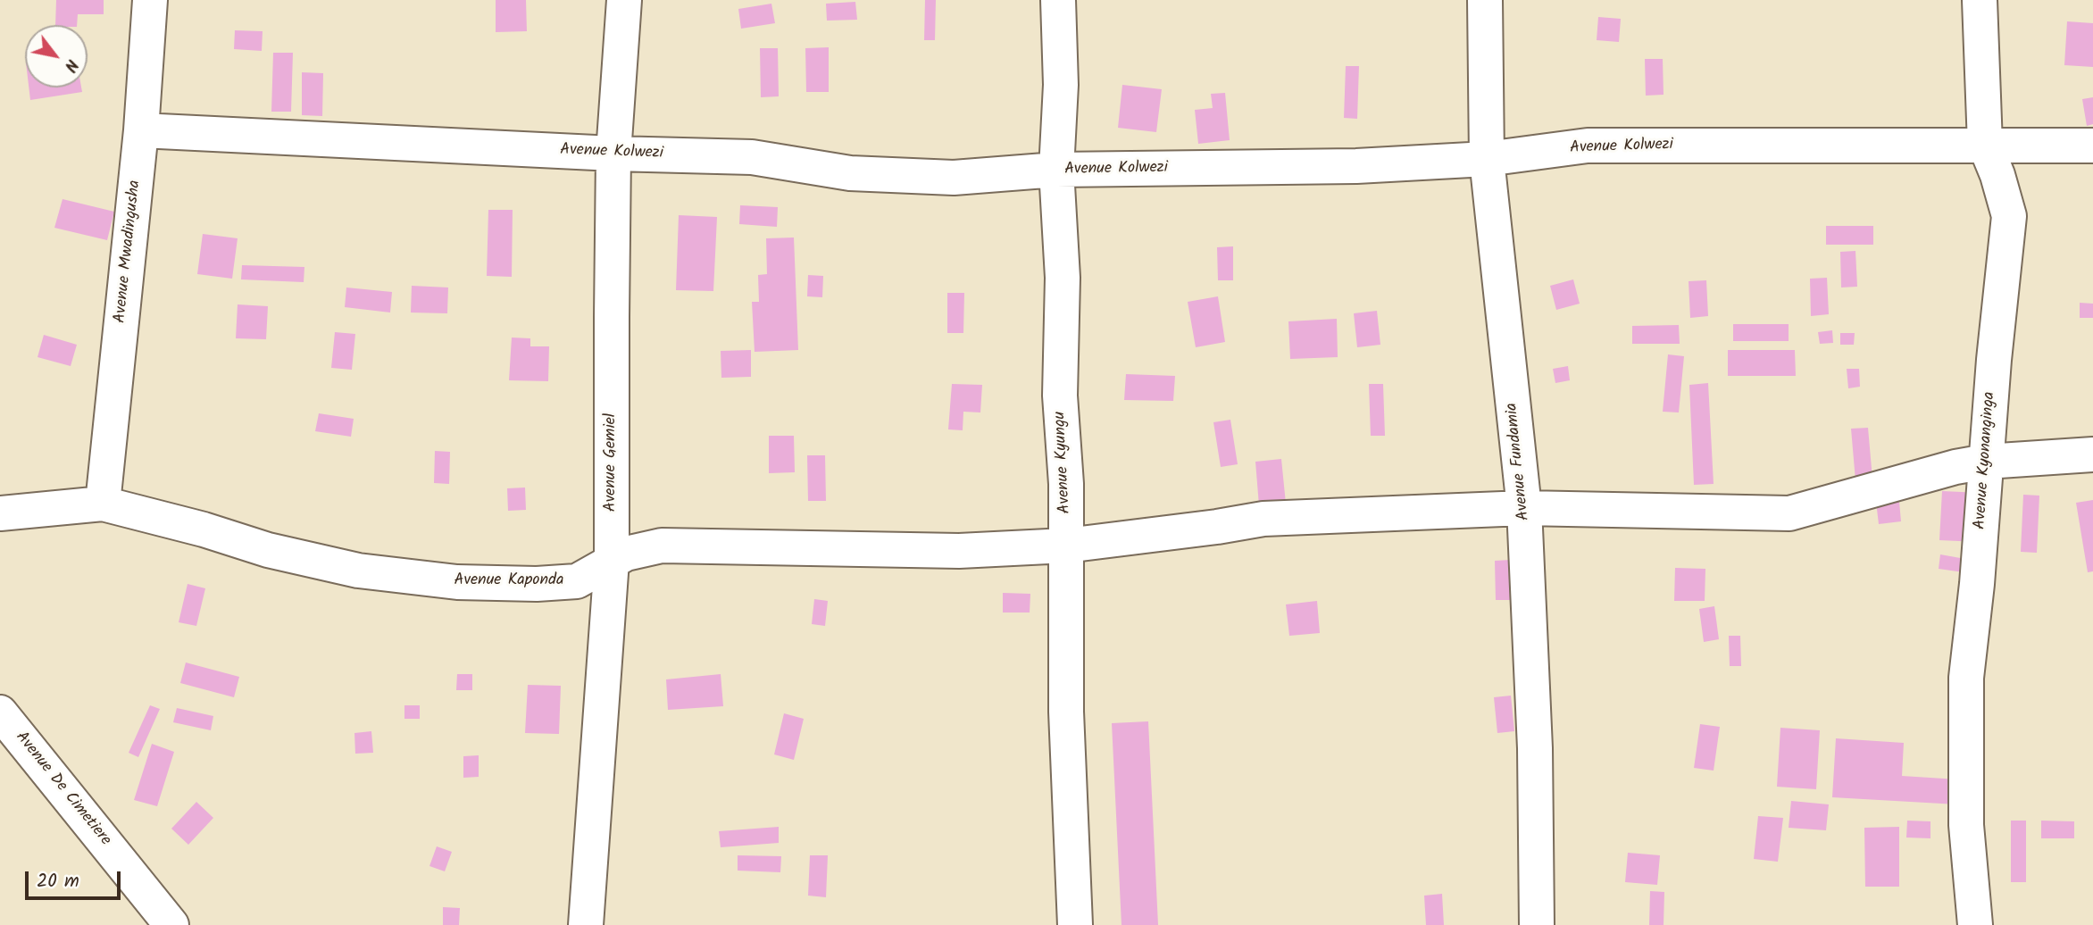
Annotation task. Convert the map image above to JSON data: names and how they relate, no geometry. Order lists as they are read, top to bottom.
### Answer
{
  "streets": {
    "street": [
      "Avenue Kolwezi",
      "Avenue Mwadingusha",
      "Avenue Kyonanginga",
      "Avenue Fundamia",
      "Avenue Gemiel",
      "Avenue Kyungu",
      "Avenue Kaponda",
      "Avenue De Cimetiere"
    ]
  },
  "crossings": [
    ["Avenue Kolwezi", "Avenue Mwadingusha"],
    ["Avenue Kolwezi", "Avenue Kyonanginga"],
    ["Avenue Kolwezi", "Avenue Fundamia"],
    ["Avenue Kolwezi", "Avenue Gemiel"],
    ["Avenue Kolwezi", "Avenue Kyungu"],
    ["Avenue Mwadingusha", "Avenue Kaponda"],
    ["Avenue Kyonanginga", "Avenue Kaponda"],
    ["Avenue Fundamia", "Avenue Kaponda"],
    ["Avenue Gemiel", "Avenue Kaponda"],
    ["Avenue Kyungu", "Avenue Kaponda"]
  ],
  "scale_bar": "20 m",
  "north": "bottom right"
}
